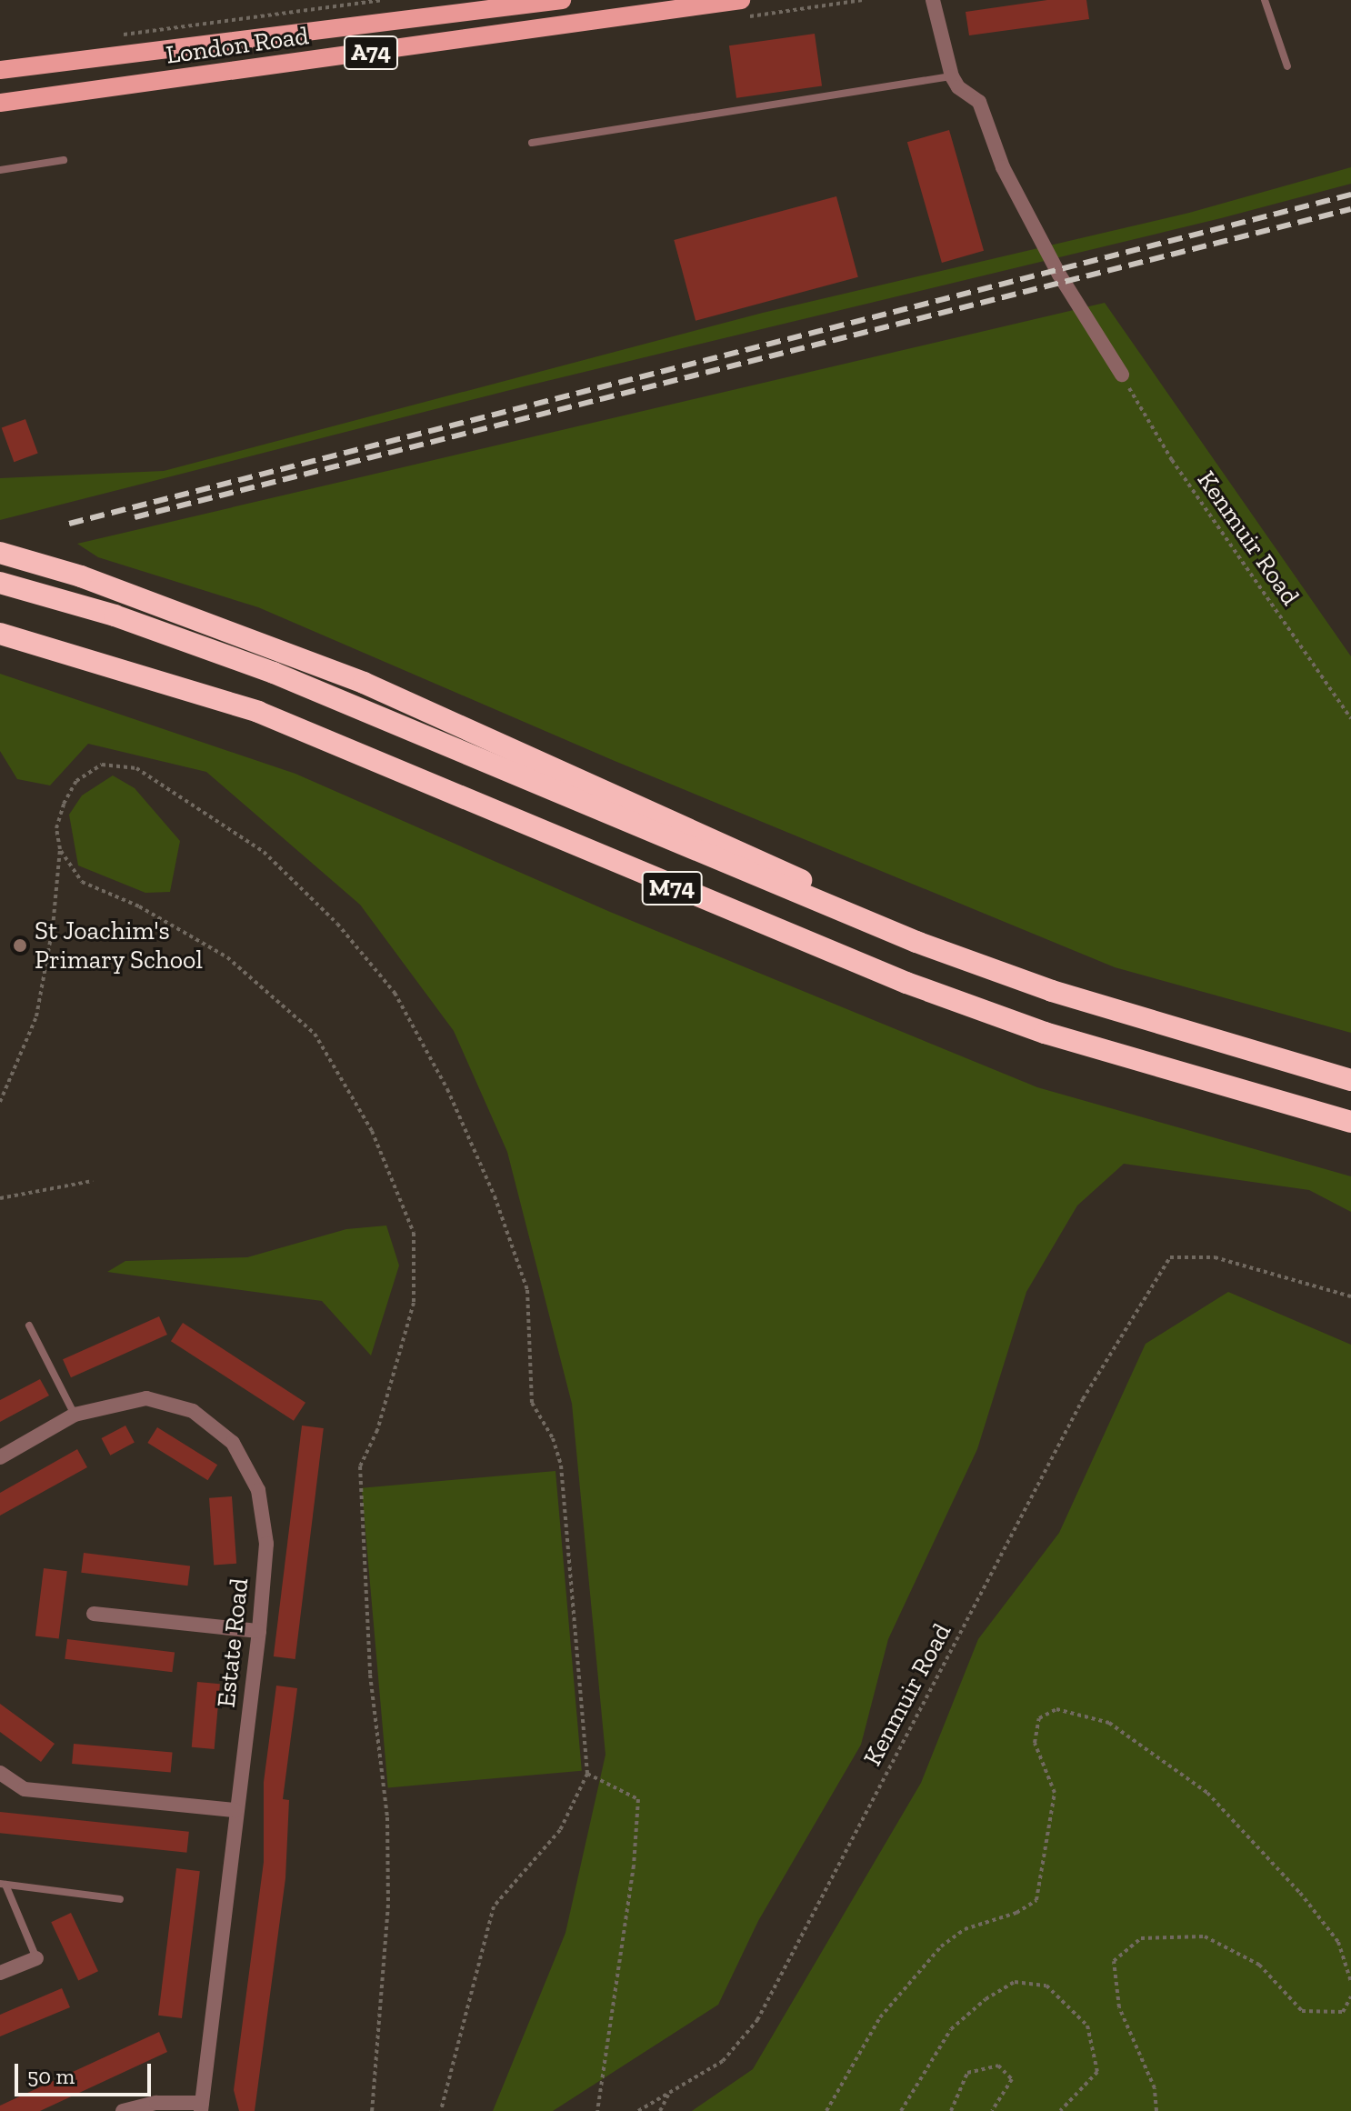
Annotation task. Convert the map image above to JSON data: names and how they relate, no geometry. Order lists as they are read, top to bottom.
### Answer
{
  "streets": {
    "highway": ["M74"],
    "main road": ["London Road", "A74"],
    "street": ["Estate Road"],
    "path": ["Kenmuir Road"]
  },
  "places": ["St Joachim's Primary School"],
  "scale_bar": "50 m"
}
